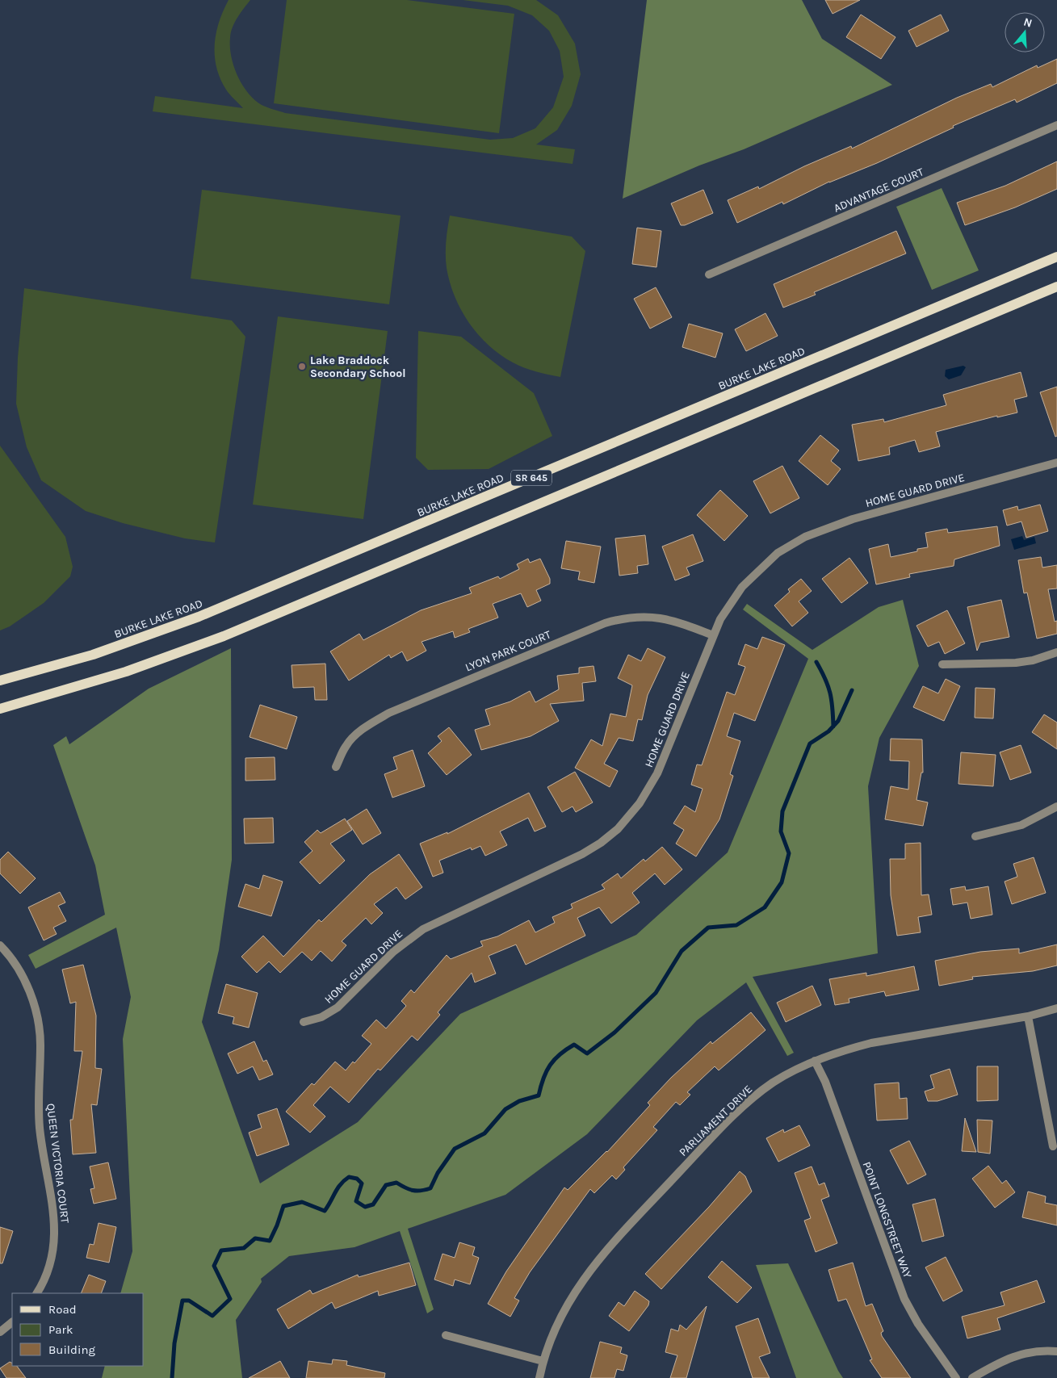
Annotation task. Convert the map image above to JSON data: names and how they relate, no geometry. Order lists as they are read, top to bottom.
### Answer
{
  "streets": {
    "main road": ["BURKE LAKE ROAD", "SR 645"],
    "street": [
      "ADVANTAGE COURT",
      "HOME GUARD DRIVE",
      "LYON PARK COURT",
      "PARLIAMENT DRIVE",
      "QUEEN VICTORIA COURT",
      "POINT LONGSTREET WAY"
    ]
  },
  "crossings": [
    ["HOME GUARD DRIVE", "LYON PARK COURT"],
    ["PARLIAMENT DRIVE", "POINT LONGSTREET WAY"]
  ],
  "places": ["Lake Braddock Secondary School"],
  "legend": ["Road", "Park", "Building"],
  "north": "top"
}
